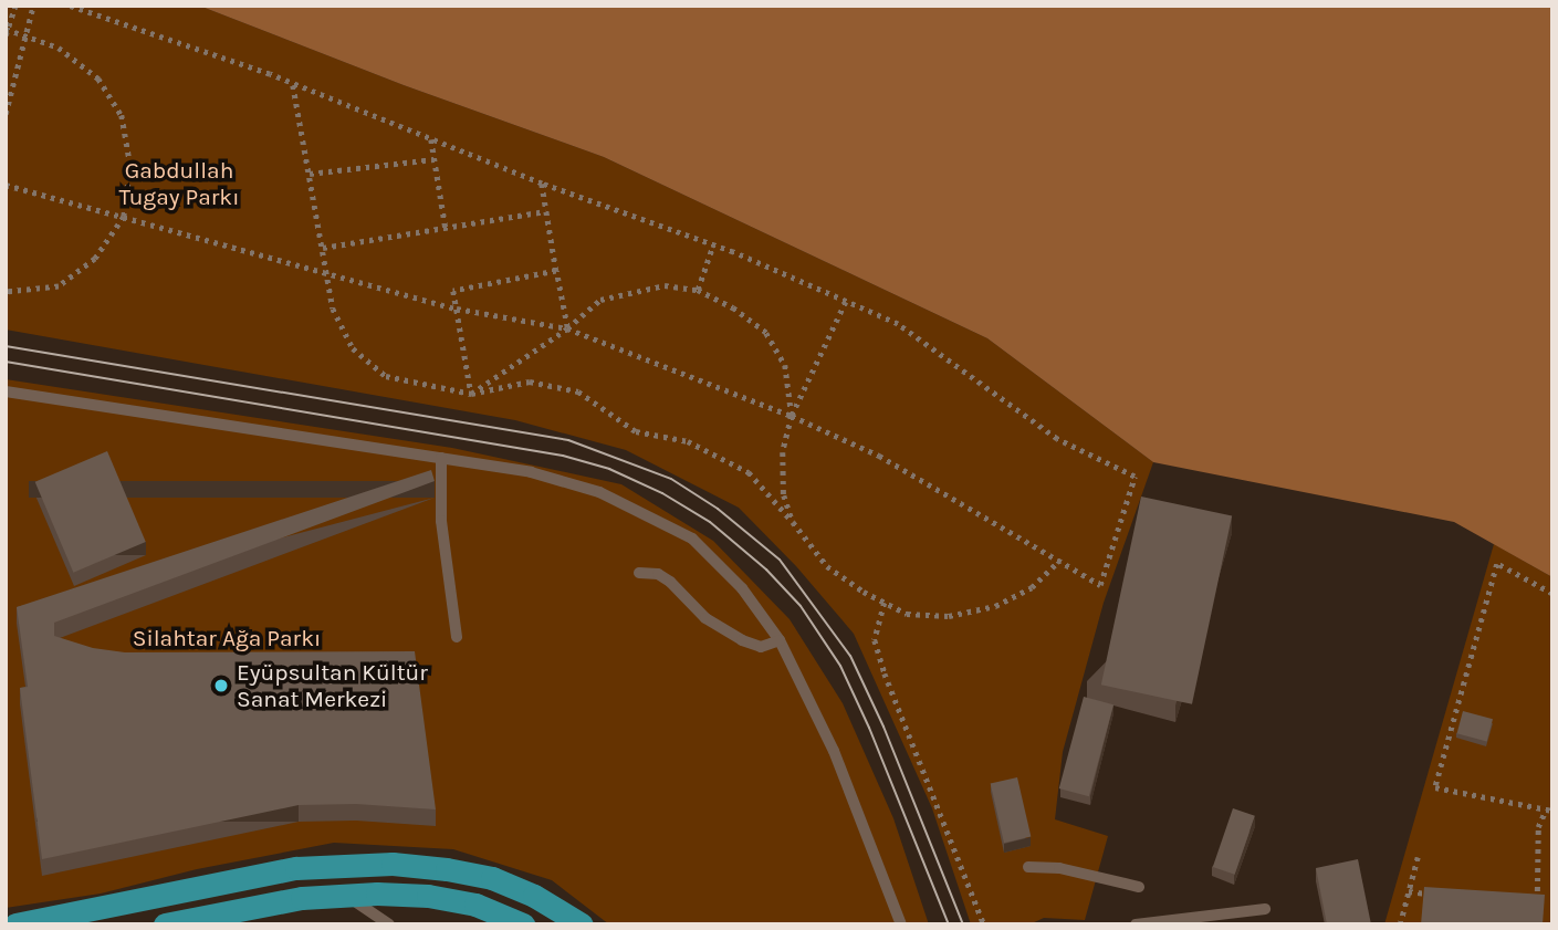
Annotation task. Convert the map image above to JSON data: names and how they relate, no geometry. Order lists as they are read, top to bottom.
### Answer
{
  "parks": ["Gabdullah Tugay Parkı", "Silahtar Ağa Parkı"],
  "places": ["Eyüpsultan Kültür Sanat Merkezi"]
}
